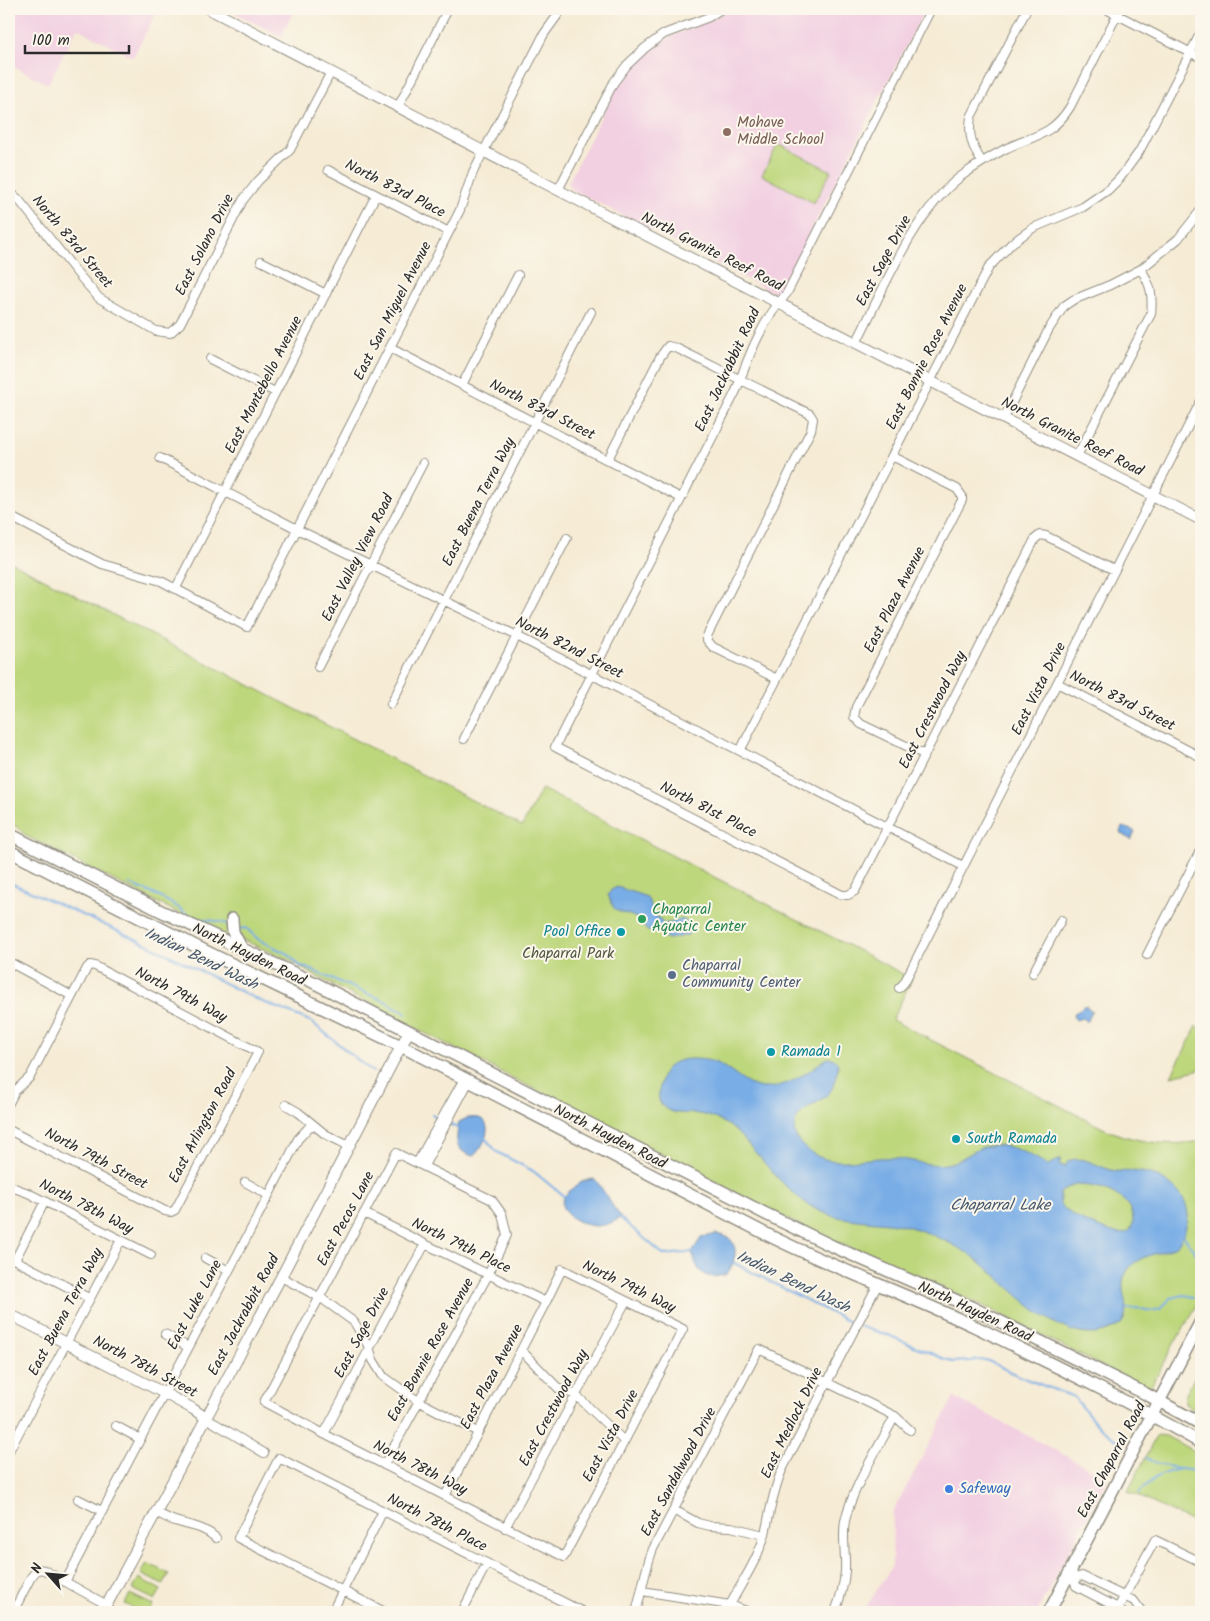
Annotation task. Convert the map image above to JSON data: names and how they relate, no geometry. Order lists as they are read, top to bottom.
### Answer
{
  "streets": {
    "main road": ["North Hayden Road", "East Chaparral Road"],
    "street": [
      "North 83rd Place",
      "North 83rd Street",
      "East Solano Drive",
      "North Granite Reef Road",
      "East Sage Drive",
      "East San Miguel Avenue",
      "East Bonnie Rose Avenue",
      "East Jackrabbit Road",
      "East Montebello Avenue",
      "East Buena Terra Way",
      "East Valley View Road",
      "East Plaza Avenue",
      "North 82nd Street",
      "East Vista Drive",
      "East Crestwood Way",
      "North 81st Place",
      "North 79th Way",
      "East Arlington Road",
      "North 79th Street",
      "North 78th Way",
      "East Pecos Lane",
      "North 79th Place",
      "East Luke Lane",
      "North 78th Street",
      "East Medlock Drive",
      "East Sandalwood Drive",
      "North 78th Place"
    ]
  },
  "crossings": [
    ["North 83rd Place", "East San Miguel Avenue"],
    ["North 83rd Place", "East Montebello Avenue"],
    ["North 83rd Street", "East Solano Drive"],
    ["North 83rd Street", "East San Miguel Avenue"],
    ["North 83rd Street", "East Jackrabbit Road"],
    ["North 83rd Street", "East Buena Terra Way"],
    ["North 83rd Street", "East Vista Drive"],
    ["East Solano Drive", "North Granite Reef Road"],
    ["North Granite Reef Road", "East Sage Drive"],
    ["North Granite Reef Road", "East San Miguel Avenue"],
    ["North Granite Reef Road", "East Bonnie Rose Avenue"],
    ["North Granite Reef Road", "East Jackrabbit Road"],
    ["North Granite Reef Road", "East Vista Drive"],
    ["East Sage Drive", "North 78th Way"],
    ["East Sage Drive", "North 79th Place"],
    ["East San Miguel Avenue", "East Montebello Avenue"],
    ["East San Miguel Avenue", "North 82nd Street"],
    ["East Bonnie Rose Avenue", "East Plaza Avenue"],
    ["East Bonnie Rose Avenue", "North 82nd Street"],
    ["East Bonnie Rose Avenue", "North 78th Way"],
    ["East Bonnie Rose Avenue", "North 79th Place"],
    ["East Jackrabbit Road", "North 82nd Street"],
    ["East Jackrabbit Road", "North 81st Place"],
    ["East Jackrabbit Road", "North Hayden Road"],
    ["East Jackrabbit Road", "North 78th Street"],
    ["East Montebello Avenue", "North 82nd Street"],
    ["East Buena Terra Way", "North 82nd Street"],
    ["East Buena Terra Way", "North 78th Way"],
    ["East Buena Terra Way", "North 78th Street"],
    ["East Valley View Road", "North 82nd Street"],
    ["East Plaza Avenue", "East Crestwood Way"],
    ["East Plaza Avenue", "North 79th Way"],
    ["East Plaza Avenue", "North 78th Way"],
    ["East Plaza Avenue", "North 79th Place"],
    ["North 82nd Street", "East Vista Drive"],
    ["North 82nd Street", "East Crestwood Way"],
    ["East Vista Drive", "East Crestwood Way"],
    ["East Vista Drive", "North 79th Way"],
    ["East Vista Drive", "North 78th Way"],
    ["East Crestwood Way", "North 81st Place"],
    ["East Crestwood Way", "North 79th Way"],
    ["East Crestwood Way", "North 78th Way"],
    ["North Hayden Road", "East Medlock Drive"],
    ["North Hayden Road", "East Chaparral Road"],
    ["North 79th Way", "East Arlington Road"],
    ["East Arlington Road", "North 79th Street"],
    ["North 78th Way", "East Pecos Lane"],
    ["East Pecos Lane", "North 79th Place"],
    ["East Luke Lane", "North 78th Street"],
    ["East Medlock Drive", "East Sandalwood Drive"]
  ],
  "water": ["Indian Bend Wash", "Chaparral Lake"],
  "parks": ["Chaparral Park"],
  "places": [
    "Mohave Middle School",
    "Chaparral Aquatic Center",
    "Pool Office",
    "Chaparral Community Center",
    "Ramada 1",
    "South Ramada",
    "Safeway"
  ],
  "scale_bar": "100 m",
  "north": "top left"
}
